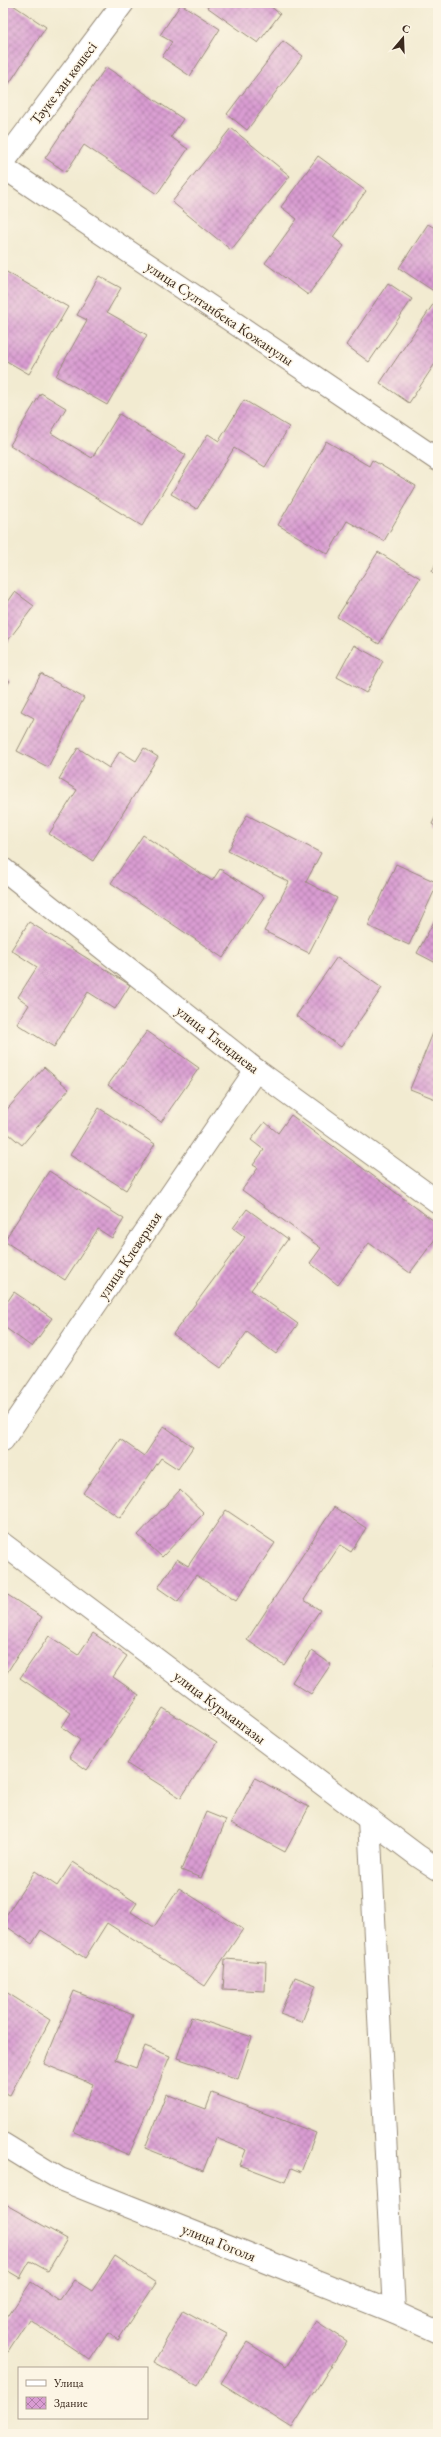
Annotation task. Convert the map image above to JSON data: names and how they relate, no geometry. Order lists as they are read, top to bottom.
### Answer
{
  "streets": {
    "street": [
      "Тәуке хан көшесі",
      "улица Султанбека Кожанулы",
      "улица Тлендиева",
      "улица Клеверная",
      "улица Курмангазы",
      "улица Гоголя"
    ]
  },
  "crossings": [
    ["улица Тлендиева", "улица Клеверная"]
  ],
  "legend": ["Улица", "Здание"],
  "north": "top"
}
